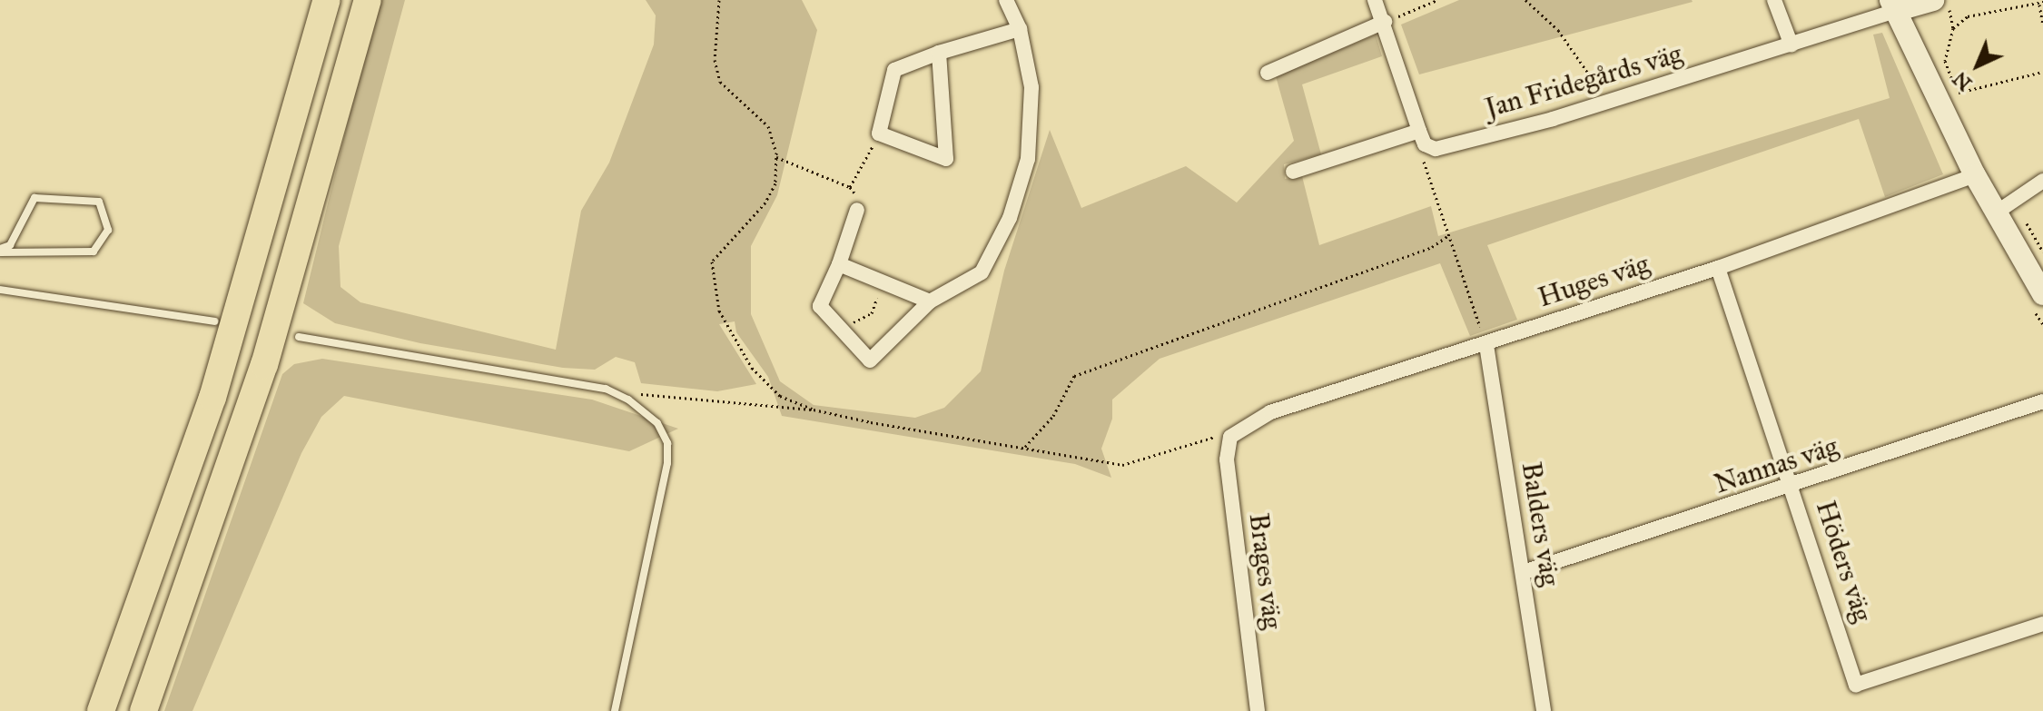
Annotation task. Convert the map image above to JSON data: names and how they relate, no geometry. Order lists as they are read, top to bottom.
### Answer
{
  "streets": {
    "street": [
      "Jan Fridegårds väg",
      "Huges väg",
      "Nannas väg",
      "Balders väg",
      "Höders väg",
      "Brages väg"
    ]
  },
  "crossings": [
    ["Huges väg", "Balders väg"],
    ["Huges väg", "Höders väg"],
    ["Huges väg", "Brages väg"],
    ["Nannas väg", "Balders väg"],
    ["Nannas väg", "Höders väg"]
  ],
  "north": "bottom left"
}
